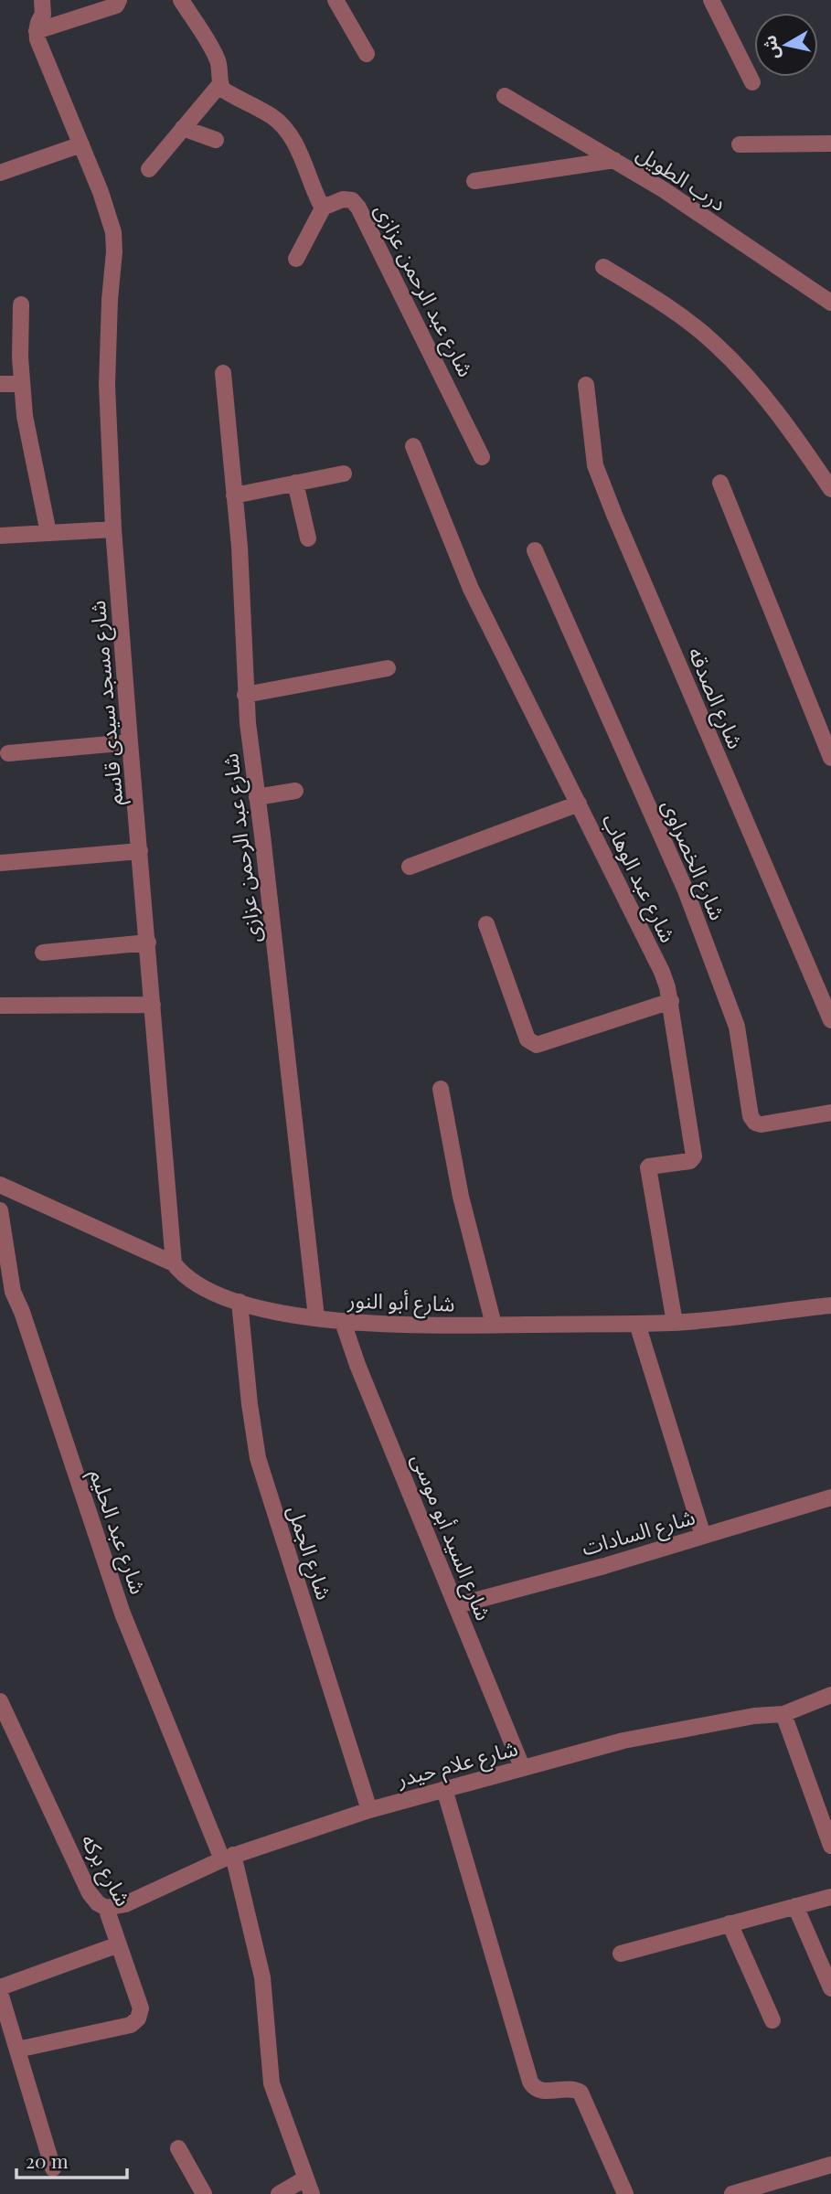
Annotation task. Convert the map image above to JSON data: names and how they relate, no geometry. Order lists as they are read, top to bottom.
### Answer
{
  "streets": {
    "street": [
      "درب الطويل",
      "شارع عبد الرحمن عزازى",
      "شارع الصدقه",
      "شارع مسجد سيدى قاسم",
      "شارع الخصراوى",
      "شارع عبد الوهاب",
      "شارع أبو النور",
      "شارع عبد الحليم",
      "شارع السادات",
      "شارع السيد أبو موسى",
      "شارع الجمل",
      "شارع علام حيدر",
      "شارع بركه"
    ]
  },
  "crossings": [
    ["شارع عبد الرحمن عزازى", "شارع أبو النور"],
    ["شارع مسجد سيدى قاسم", "شارع أبو النور"],
    ["شارع عبد الوهاب", "شارع أبو النور"],
    ["شارع أبو النور", "شارع السيد أبو موسى"],
    ["شارع أبو النور", "شارع الجمل"],
    ["شارع عبد الحليم", "شارع علام حيدر"],
    ["شارع السادات", "شارع السيد أبو موسى"],
    ["شارع السيد أبو موسى", "شارع علام حيدر"],
    ["شارع الجمل", "شارع علام حيدر"],
    ["شارع علام حيدر", "شارع بركه"]
  ],
  "scale_bar": "20 m",
  "north": "left"
}
